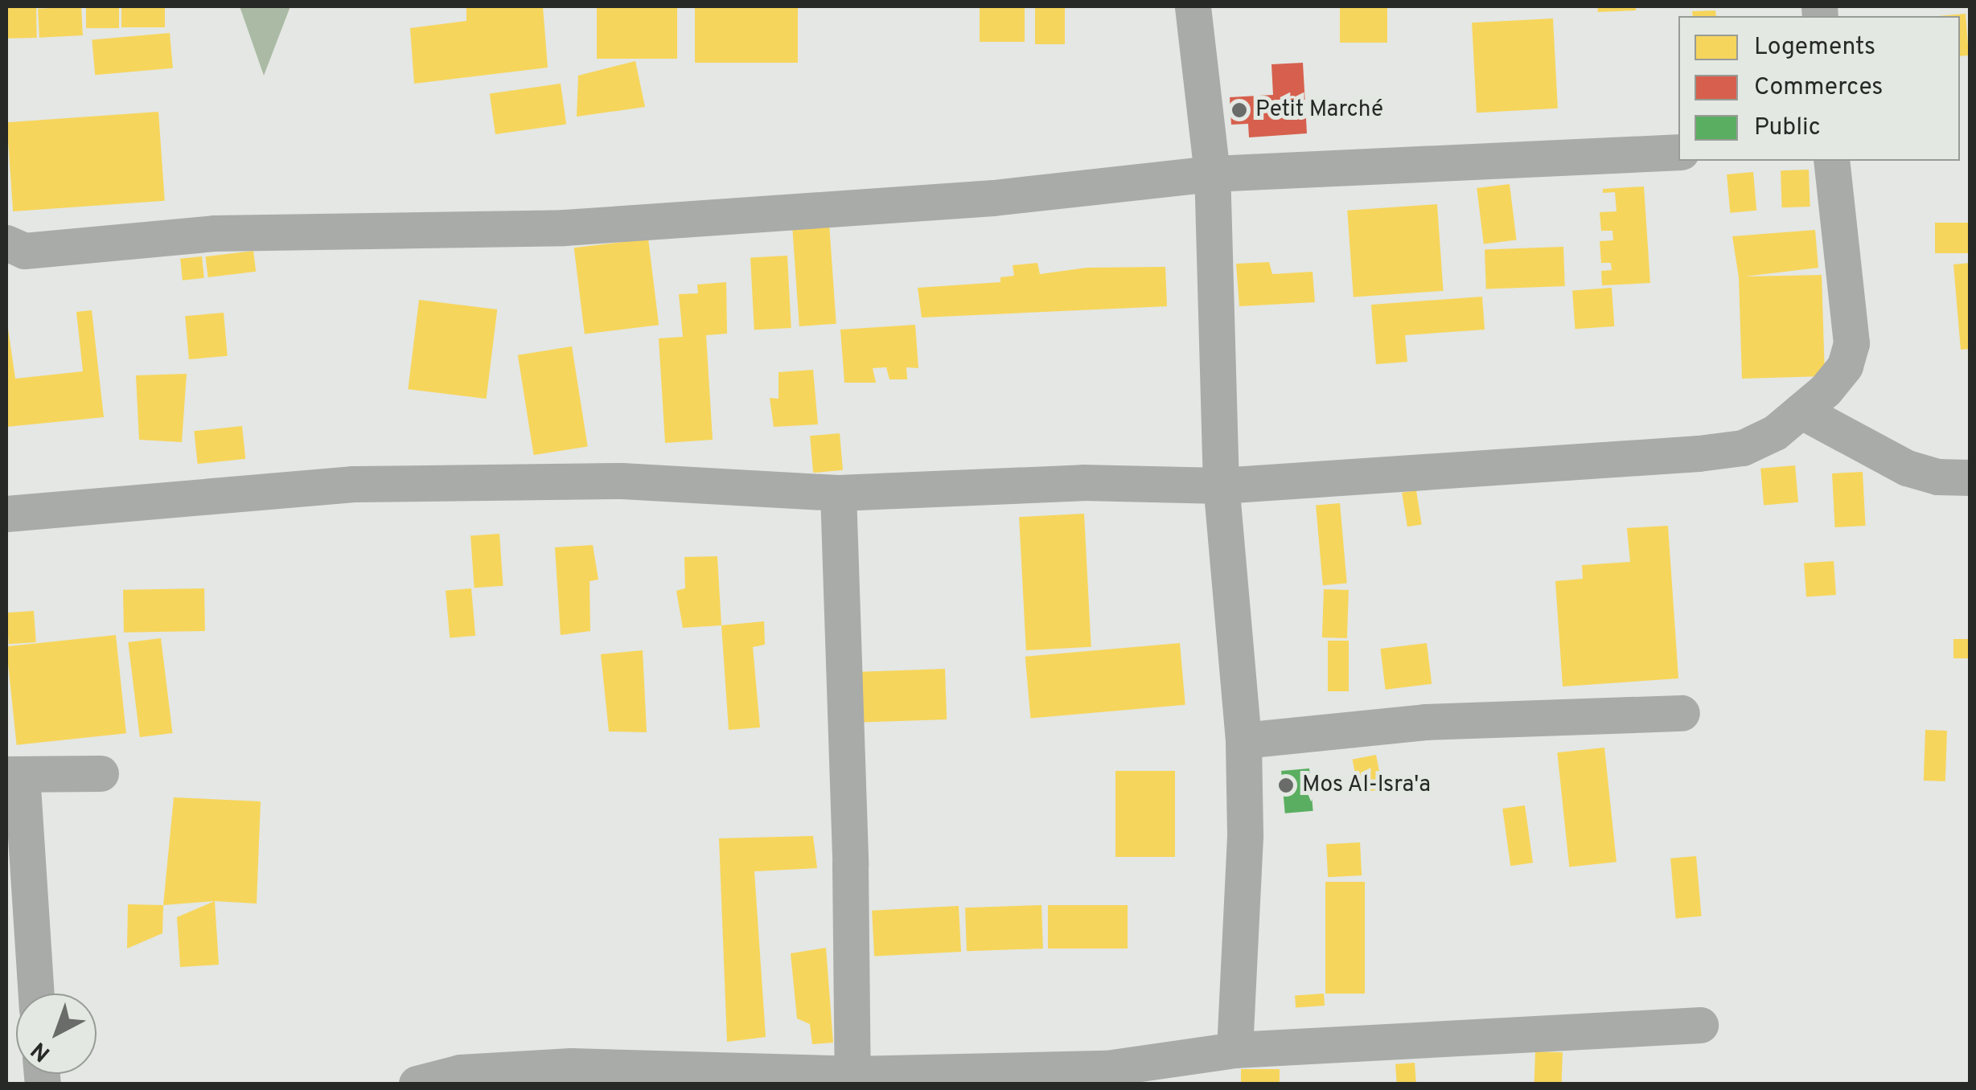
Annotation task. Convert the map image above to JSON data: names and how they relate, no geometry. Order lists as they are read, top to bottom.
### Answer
{
  "places": ["Petit Marché", "Mos Al-Isra'a"],
  "legend": ["Logements", "Commerces", "Public"],
  "north": "bottom left"
}
